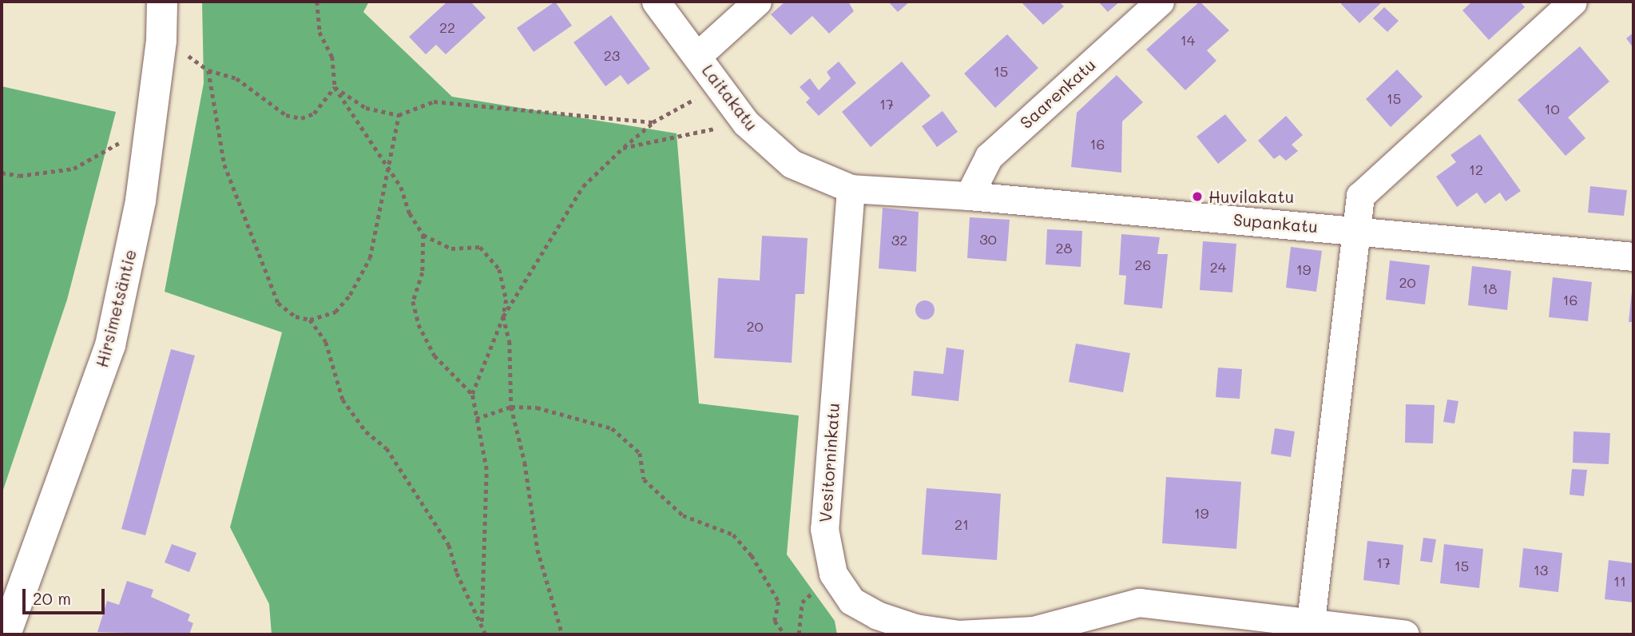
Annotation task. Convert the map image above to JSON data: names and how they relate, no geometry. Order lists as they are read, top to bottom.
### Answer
{
  "streets": {
    "street": [
      "Saarenkatu",
      "Laitakatu",
      "Supankatu",
      "Hirsimetsäntie",
      "Vesitorninkatu"
    ]
  },
  "crossings": [
    ["Saarenkatu", "Supankatu"],
    ["Laitakatu", "Supankatu"],
    ["Laitakatu", "Vesitorninkatu"],
    ["Supankatu", "Vesitorninkatu"]
  ],
  "places": ["Huvilakatu"],
  "house_numbers": [
    "22",
    "14",
    "23",
    "15",
    "15",
    "17",
    "10",
    "16",
    "12",
    "30",
    "32",
    "28",
    "26",
    "24",
    "19",
    "20",
    "18",
    "16",
    "20",
    "19",
    "21",
    "17",
    "15",
    "13",
    "11"
  ],
  "scale_bar": "20 m"
}
